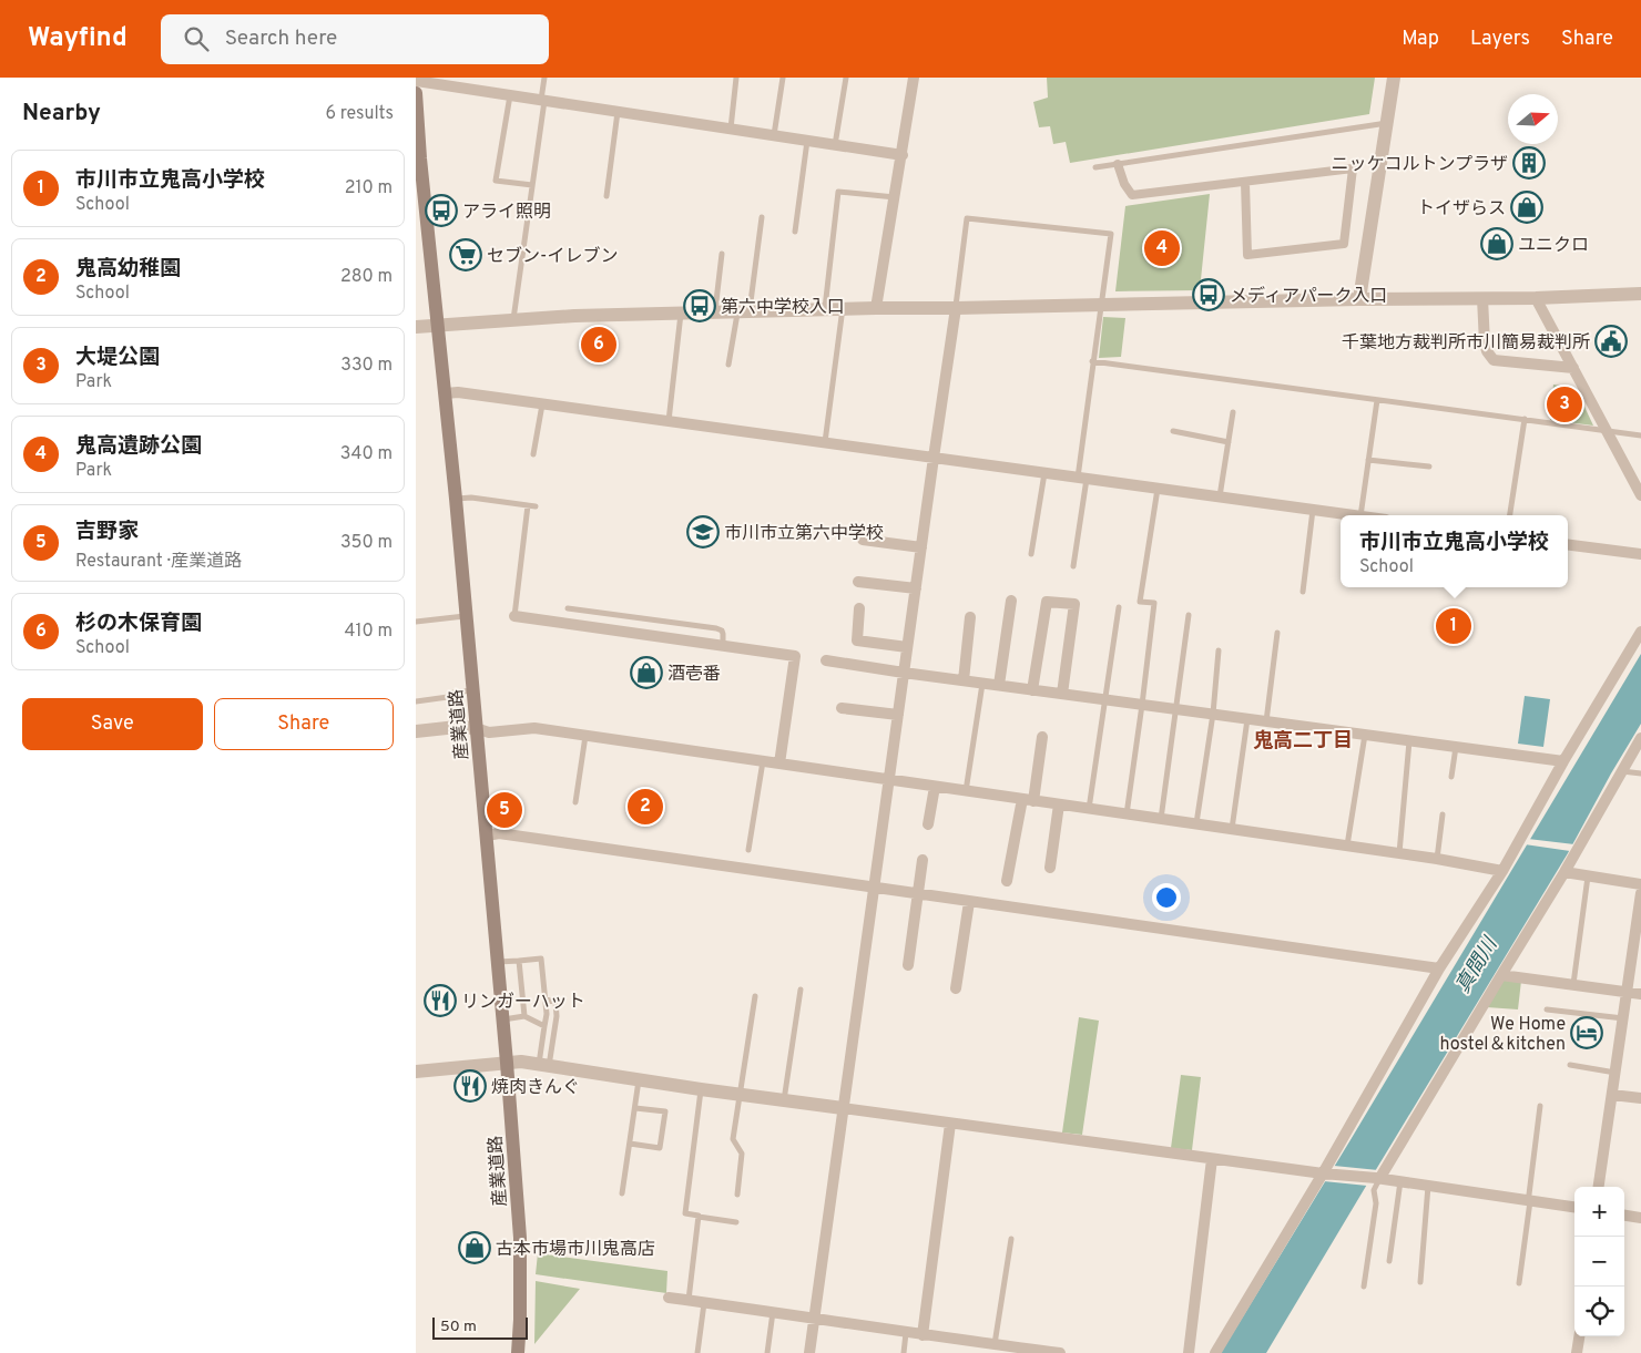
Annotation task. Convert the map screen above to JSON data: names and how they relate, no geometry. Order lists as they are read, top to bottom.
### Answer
{
  "streets": {
    "main road": ["産業道路"]
  },
  "districts": ["鬼高二丁目"],
  "water": ["真間川"],
  "places": {
    "building": ["ニッケコルトンプラザ"],
    "shop": [
      "トイザらス",
      "ユニクロ",
      "酒壱番",
      "古本市場市川鬼高店"
    ],
    "bus stop": ["アライ照明", "メディアパーク入口", "第六中学校入口"],
    "supermarket": ["セブン-イレブン"],
    "public building": ["千葉地方裁判所市川簡易裁判所"],
    "school or university": ["市川市立第六中学校"],
    "restaurant": ["リンガーハット", "焼肉きんぐ"],
    "hotel": ["We Home hostel＆kitchen"]
  },
  "scale_bar": "50 m",
  "north": "right",
  "page": {
    "header": "Wayfind",
    "search": "Search here",
    "nav": ["Map", "Layers", "Share"],
    "heading": ["Nearby", "6 results"],
    "list": [
      {
        "mark": "1",
        "name": "市川市立鬼高小学校",
        "note": "School",
        "value": "210 m"
      },
      {
        "mark": "2",
        "name": "鬼高幼稚園",
        "note": "School",
        "value": "280 m"
      },
      {
        "mark": "3",
        "name": "大堤公園",
        "note": "Park",
        "value": "330 m"
      },
      {
        "mark": "4",
        "name": "鬼高遺跡公園",
        "note": "Park",
        "value": "340 m"
      },
      {
        "mark": "5",
        "name": "吉野家",
        "note": "Restaurant · 産業道路",
        "value": "350 m"
      },
      {
        "mark": "6",
        "name": "杉の木保育園",
        "note": "School",
        "value": "410 m"
      }
    ],
    "pins": [
      "4",
      "6",
      "3",
      "1",
      "2",
      "5"
    ],
    "popup": ["市川市立鬼高小学校", "School"],
    "buttons": ["Save", "Share"],
    "map_buttons": ["+", "−"],
    "scale": "50 m"
  }
}
